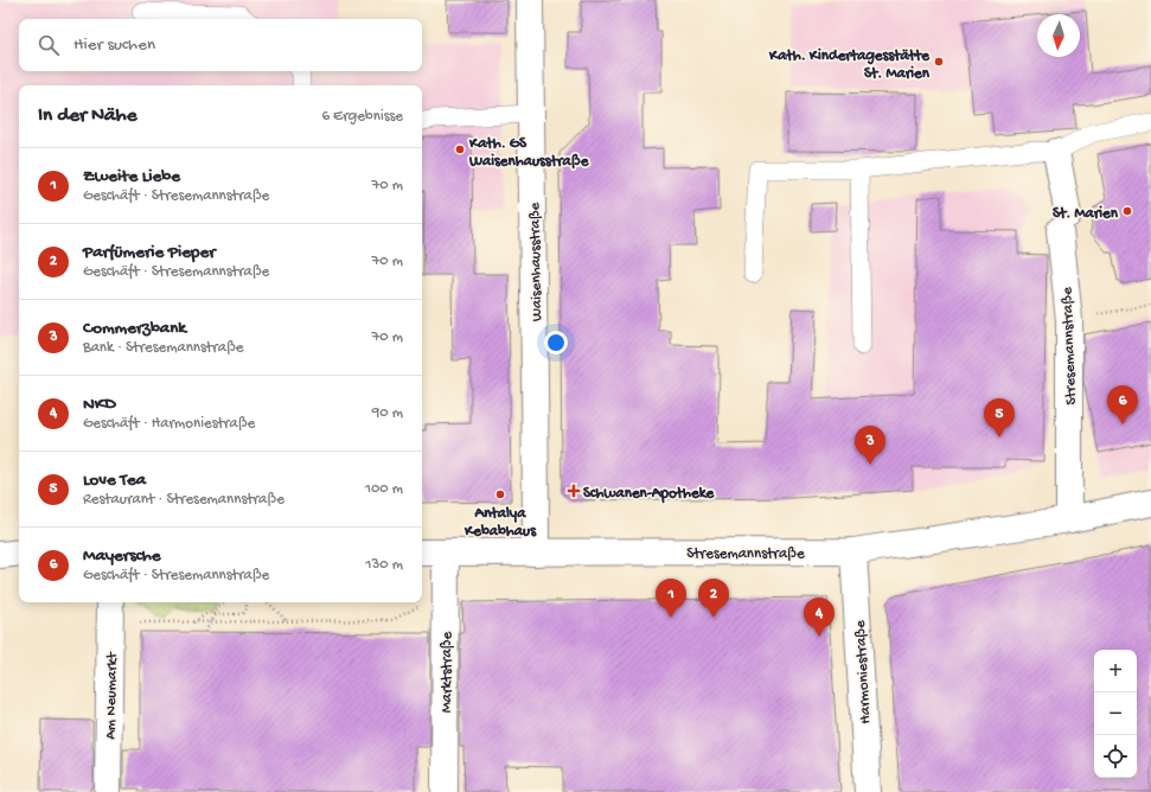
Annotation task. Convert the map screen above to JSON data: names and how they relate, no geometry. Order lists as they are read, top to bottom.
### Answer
{
  "streets": {
    "street": [
      "Waisenhausstraße",
      "Stresemannstraße",
      "Marktstraße",
      "Harmoniestraße",
      "Am Neumarkt"
    ]
  },
  "crossings": [
    ["Waisenhausstraße", "Stresemannstraße"],
    ["Stresemannstraße", "Marktstraße"],
    ["Stresemannstraße", "Harmoniestraße"]
  ],
  "places": {
    "other": [
      "Kath. Kindertagesstätte St. Marien",
      "Kath. GS Waisenhausstraße",
      "St. Marien",
      "Antalya Kebabhaus"
    ],
    "health": ["Schwanen-Apotheke"]
  },
  "north": "bottom",
  "page": {
    "search": "Hier suchen",
    "heading": ["In der Nähe", "6 Ergebnisse"],
    "list": [
      {
        "mark": "1",
        "name": "Zweite Liebe",
        "note": "Geschäft · Stresemannstraße",
        "value": "70 m"
      },
      {
        "mark": "2",
        "name": "Parfümerie Pieper",
        "note": "Geschäft · Stresemannstraße",
        "value": "70 m"
      },
      {
        "mark": "3",
        "name": "Commerzbank",
        "note": "Bank · Stresemannstraße",
        "value": "70 m"
      },
      {
        "mark": "4",
        "name": "NKD",
        "note": "Geschäft · Harmoniestraße",
        "value": "90 m"
      },
      {
        "mark": "5",
        "name": "Love Tea",
        "note": "Restaurant · Stresemannstraße",
        "value": "100 m"
      },
      {
        "mark": "6",
        "name": "Mayersche",
        "note": "Geschäft · Stresemannstraße",
        "value": "130 m"
      }
    ],
    "pins": [
      "6",
      "5",
      "3",
      "1",
      "2",
      "4"
    ],
    "map_buttons": ["+", "−"]
  }
}
